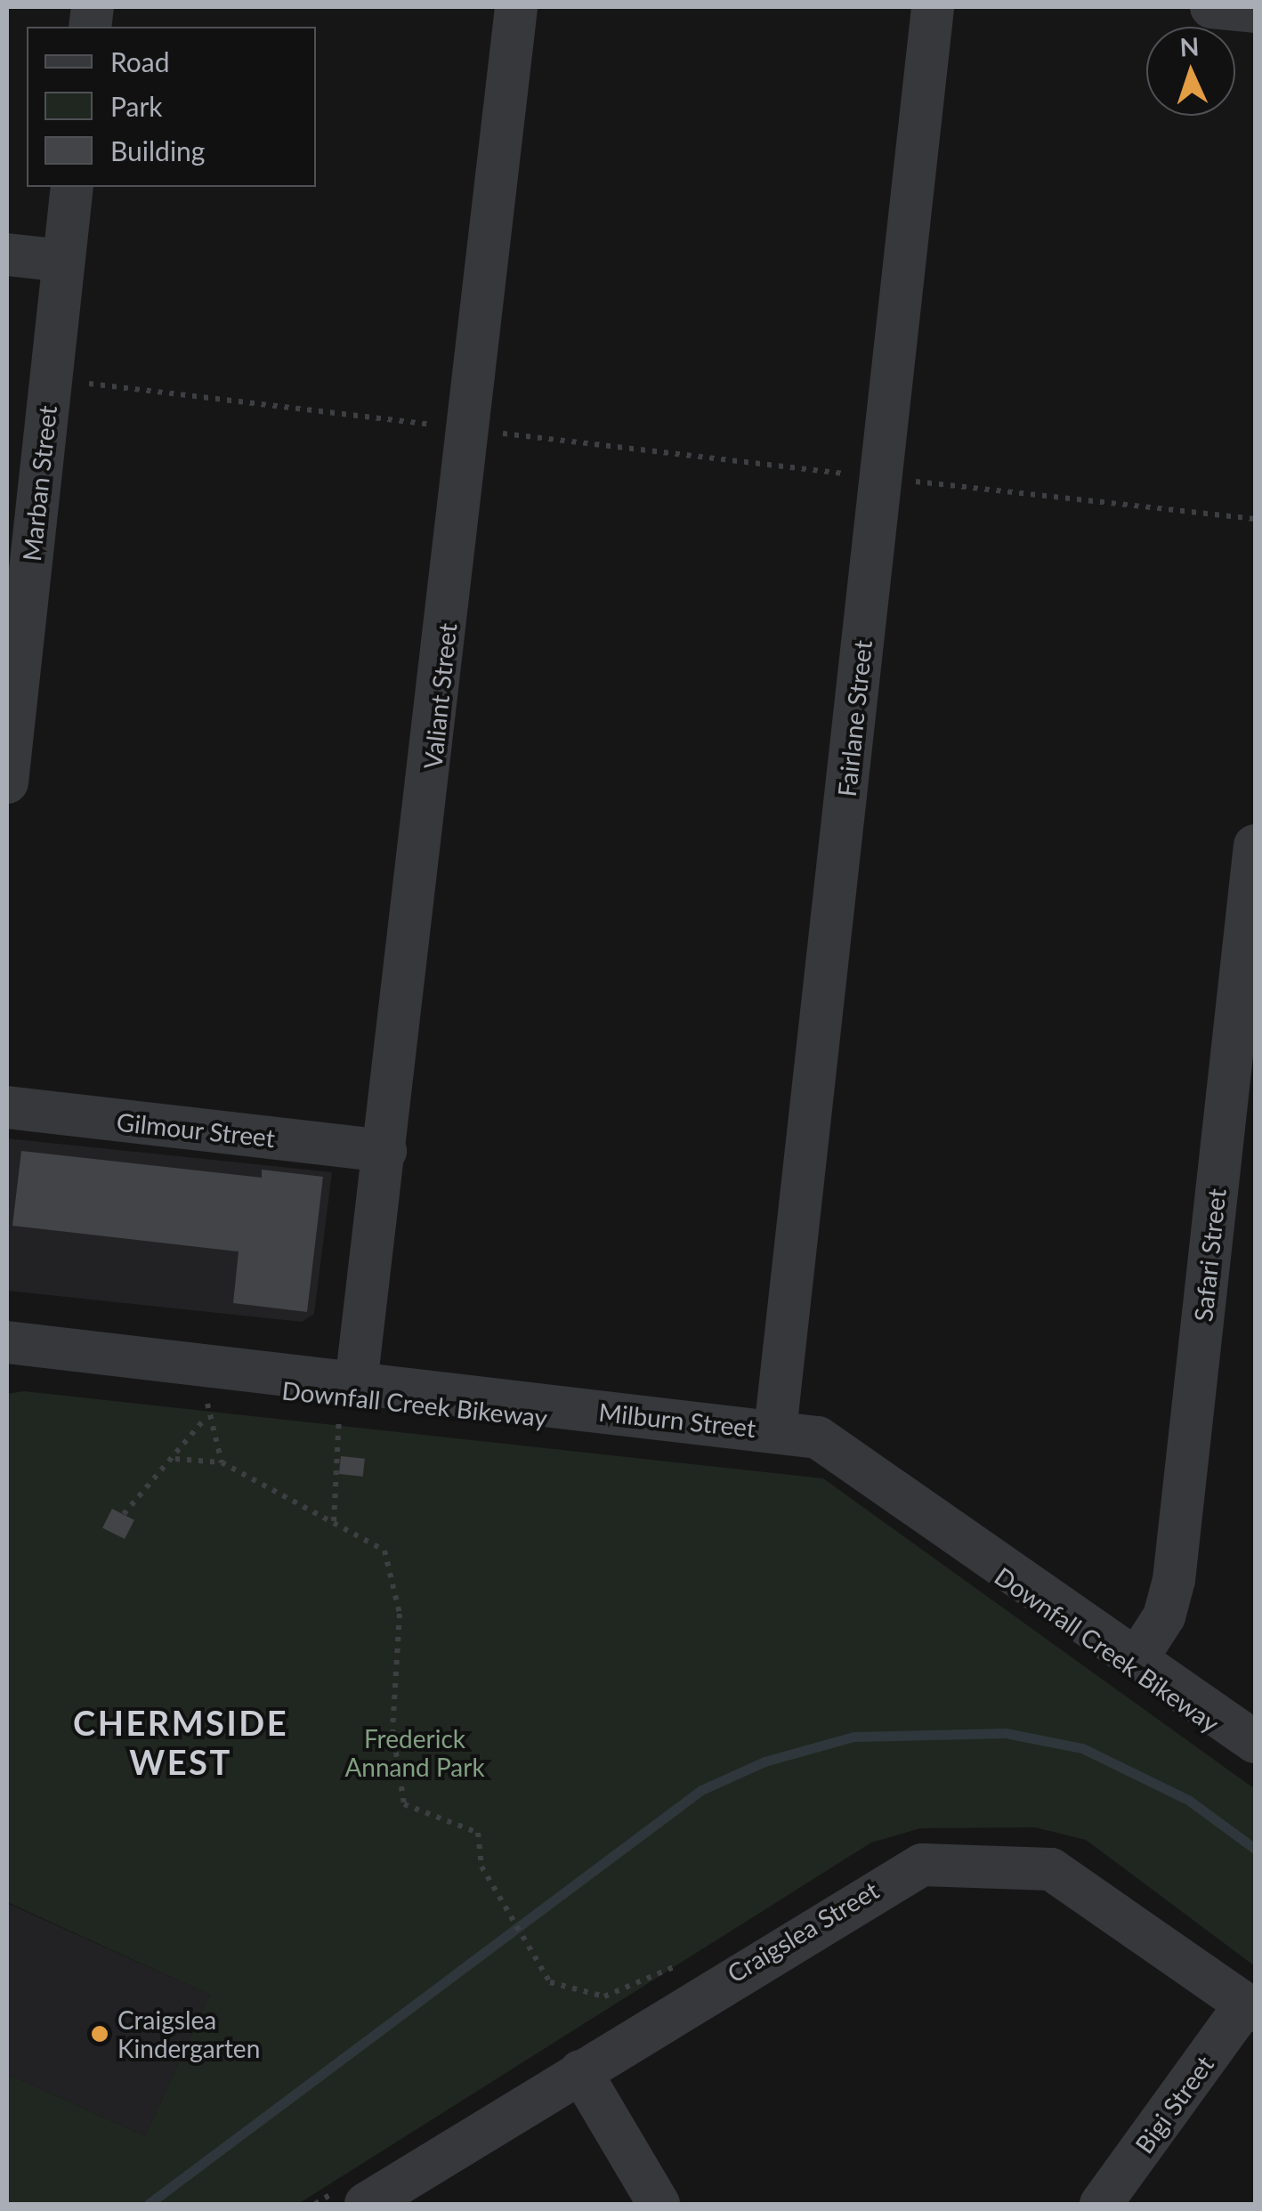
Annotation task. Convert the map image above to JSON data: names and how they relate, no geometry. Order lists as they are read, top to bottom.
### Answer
{
  "streets": {
    "street": [
      "Marban Street",
      "Valiant Street",
      "Fairlane Street",
      "Gilmour Street",
      "Safari Street",
      "Milburn Street",
      "Craigslea Street",
      "Bigi Street"
    ],
    "path": ["Downfall Creek Bikeway"]
  },
  "crossings": [
    ["Valiant Street", "Gilmour Street"],
    ["Valiant Street", "Downfall Creek Bikeway"],
    ["Valiant Street", "Milburn Street"],
    ["Fairlane Street", "Milburn Street"],
    ["Safari Street", "Milburn Street"],
    ["Downfall Creek Bikeway", "Milburn Street"],
    ["Craigslea Street", "Bigi Street"]
  ],
  "districts": ["CHERMSIDE WEST"],
  "parks": ["Frederick Annand Park"],
  "places": ["Craigslea Kindergarten"],
  "legend": ["Road", "Park", "Building"],
  "north": "top"
}
